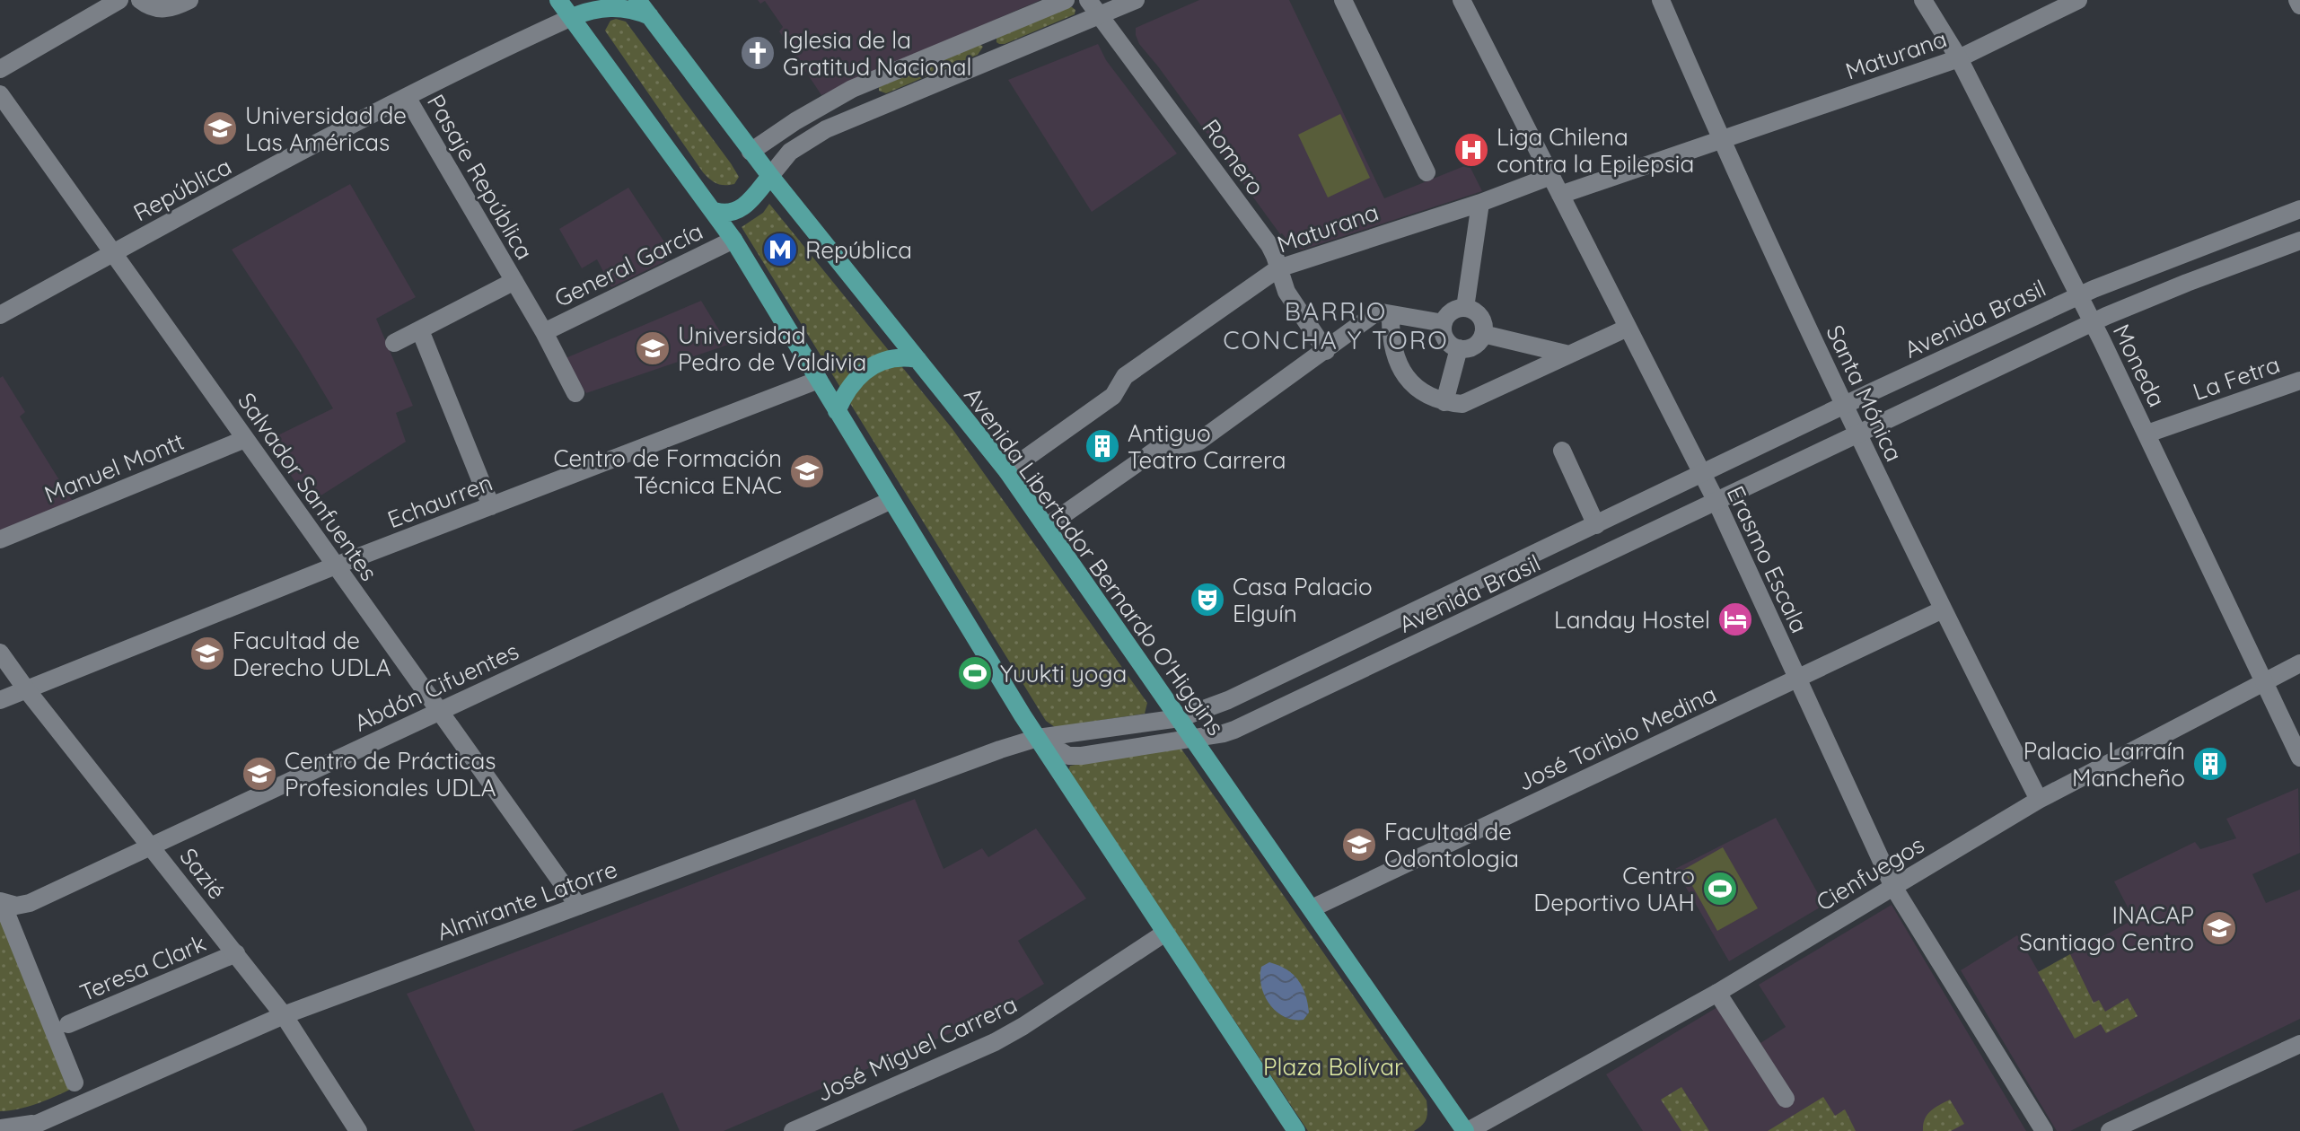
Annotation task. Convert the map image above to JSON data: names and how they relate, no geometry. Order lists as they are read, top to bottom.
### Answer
{
  "streets": {
    "main road": ["Avenida Libertador Bernardo O'Higgins"],
    "street": [
      "Maturana",
      "Romero",
      "Pasaje República",
      "República",
      "General García",
      "Avenida Brasil",
      "Moneda",
      "La Fetra",
      "Santa Mónica",
      "Manuel Montt",
      "Salvador Sanfuentes",
      "Echaurren",
      "Erasmo Escala",
      "Abdón Cifuentes",
      "José Toribio Medina",
      "Sazié",
      "Cienfuegos",
      "Almirante Latorre",
      "Teresa Clark",
      "José Miguel Carrera"
    ]
  },
  "crossings": [
    ["Maturana", "Romero"],
    ["Maturana", "Moneda"],
    ["Maturana", "Santa Mónica"],
    ["Maturana", "Erasmo Escala"],
    ["Maturana", "Avenida Libertador Bernardo O'Higgins"],
    ["Pasaje República", "República"],
    ["Pasaje República", "General García"],
    ["República", "Salvador Sanfuentes"],
    ["Avenida Brasil", "Moneda"],
    ["Avenida Brasil", "Santa Mónica"],
    ["Avenida Brasil", "Erasmo Escala"],
    ["Avenida Brasil", "Avenida Libertador Bernardo O'Higgins"],
    ["Avenida Brasil", "Almirante Latorre"],
    ["Moneda", "La Fetra"],
    ["Moneda", "Cienfuegos"],
    ["Santa Mónica", "José Toribio Medina"],
    ["Santa Mónica", "Cienfuegos"],
    ["Manuel Montt", "Salvador Sanfuentes"],
    ["Salvador Sanfuentes", "Echaurren"],
    ["Salvador Sanfuentes", "Abdón Cifuentes"],
    ["Salvador Sanfuentes", "Almirante Latorre"],
    ["Echaurren", "Sazié"],
    ["Erasmo Escala", "José Toribio Medina"],
    ["Erasmo Escala", "Cienfuegos"],
    ["Avenida Libertador Bernardo O'Higgins", "José Toribio Medina"],
    ["Avenida Libertador Bernardo O'Higgins", "Cienfuegos"],
    ["Abdón Cifuentes", "Sazié"],
    ["Sazié", "Almirante Latorre"],
    ["Sazié", "Teresa Clark"]
  ],
  "districts": ["BARRIO CONCHA Y TORO"],
  "parks": ["Plaza Bolívar"],
  "places": {
    "church": ["Iglesia de la Gratitud Nacional"],
    "school or university": [
      "Universidad de Las Américas",
      "Universidad Pedro de Valdivia",
      "Centro de Formación Técnica ENAC",
      "Facultad de Derecho UDLA",
      "Centro de Prácticas Profesionales UDLA",
      "Facultad de Odontologia",
      "INACAP Santiago Centro"
    ],
    "hospital": ["Liga Chilena contra la Epilepsia"],
    "metro station": ["República"],
    "building": ["Antiguo Teatro Carrera", "Palacio Larraín Mancheño"],
    "theatre": ["Casa Palacio Elguín"],
    "hotel": ["Landay Hostel"],
    "sports": ["Yuukti yoga", "Centro Deportivo UAH"]
  }
}
